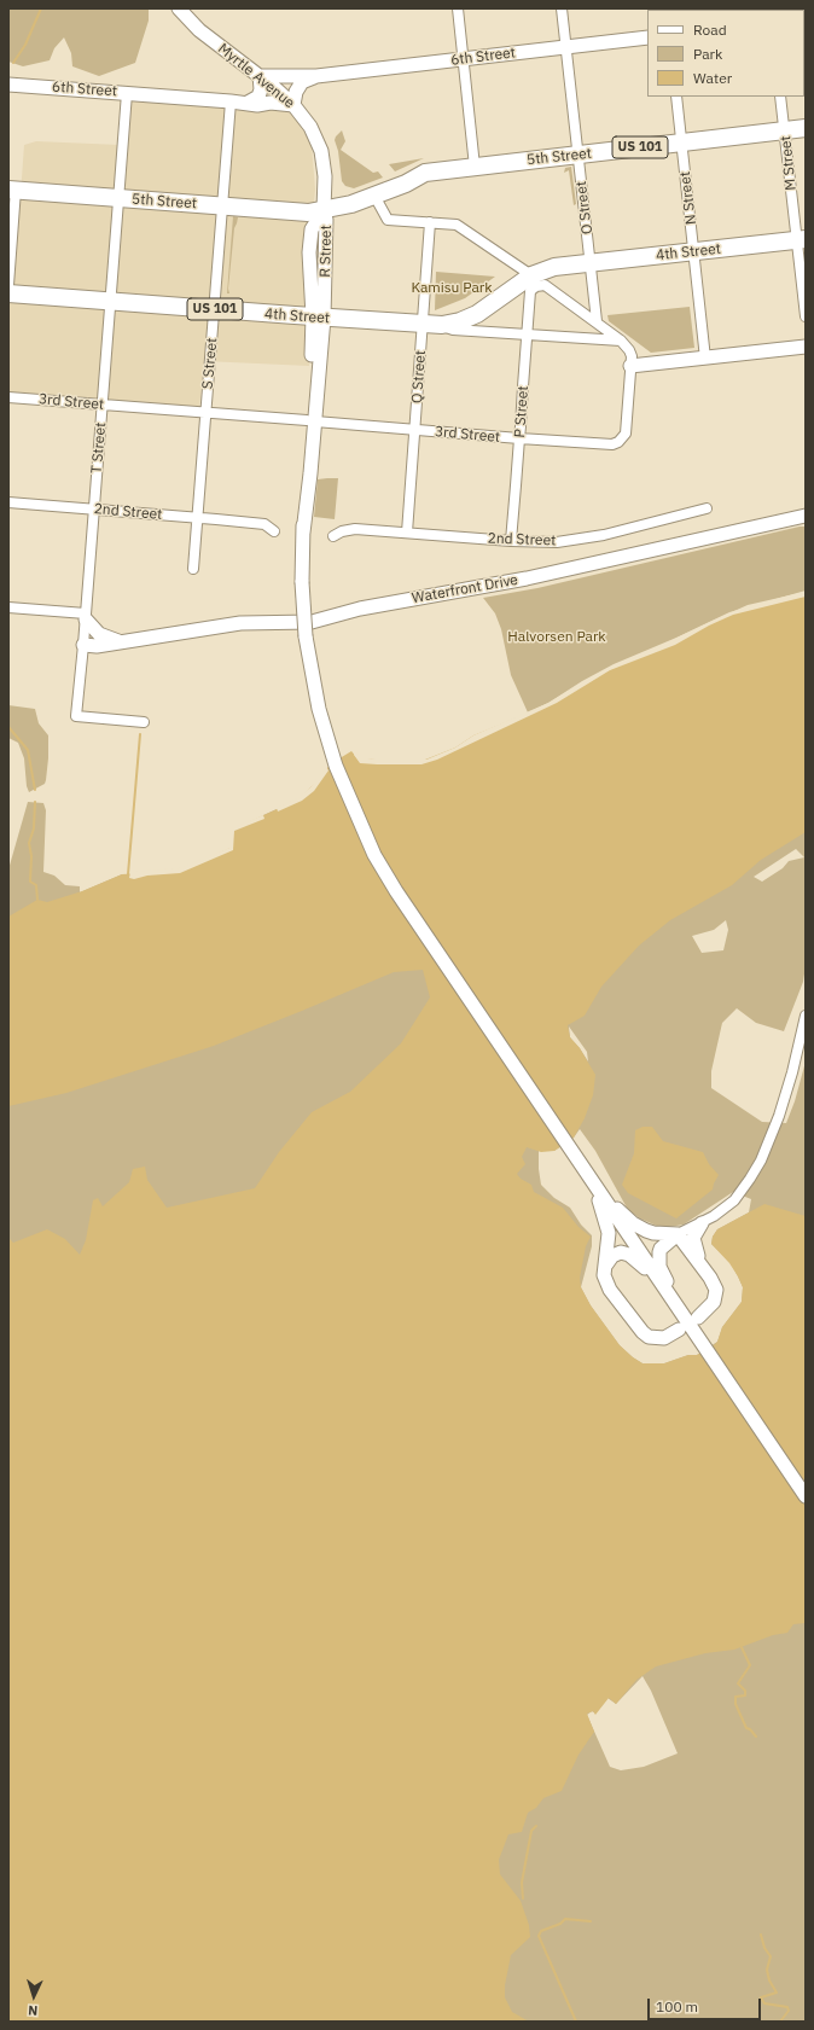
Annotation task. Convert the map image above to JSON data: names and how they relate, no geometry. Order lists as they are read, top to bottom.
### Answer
{
  "streets": {
    "highway": ["US 101", "5th Street", "4th Street"],
    "main road": [
      "6th Street",
      "Myrtle Avenue",
      "R Street",
      "Waterfront Drive"
    ],
    "street": [
      "M Street",
      "N Street",
      "O Street",
      "S Street",
      "Q Street",
      "3rd Street",
      "P Street",
      "T Street",
      "2nd Street"
    ]
  },
  "crossings": [
    ["6th Street", "Myrtle Avenue"],
    ["6th Street", "O Street"],
    ["6th Street", "S Street"],
    ["6th Street", "T Street"],
    ["Myrtle Avenue", "5th Street"],
    ["Myrtle Avenue", "R Street"],
    ["5th Street", "M Street"],
    ["5th Street", "N Street"],
    ["5th Street", "O Street"],
    ["5th Street", "R Street"],
    ["5th Street", "S Street"],
    ["5th Street", "T Street"],
    ["M Street", "4th Street"],
    ["N Street", "4th Street"],
    ["O Street", "4th Street"],
    ["R Street", "4th Street"],
    ["R Street", "3rd Street"],
    ["4th Street", "S Street"],
    ["4th Street", "Q Street"],
    ["4th Street", "P Street"],
    ["4th Street", "T Street"],
    ["S Street", "3rd Street"],
    ["S Street", "2nd Street"],
    ["Q Street", "3rd Street"],
    ["Q Street", "2nd Street"],
    ["3rd Street", "P Street"],
    ["3rd Street", "T Street"],
    ["P Street", "2nd Street"],
    ["T Street", "2nd Street"],
    ["T Street", "Waterfront Drive"]
  ],
  "parks": ["Kamisu Park", "Halvorsen Park"],
  "legend": ["Road", "Park", "Water"],
  "scale_bar": "100 m",
  "north": "bottom"
}
